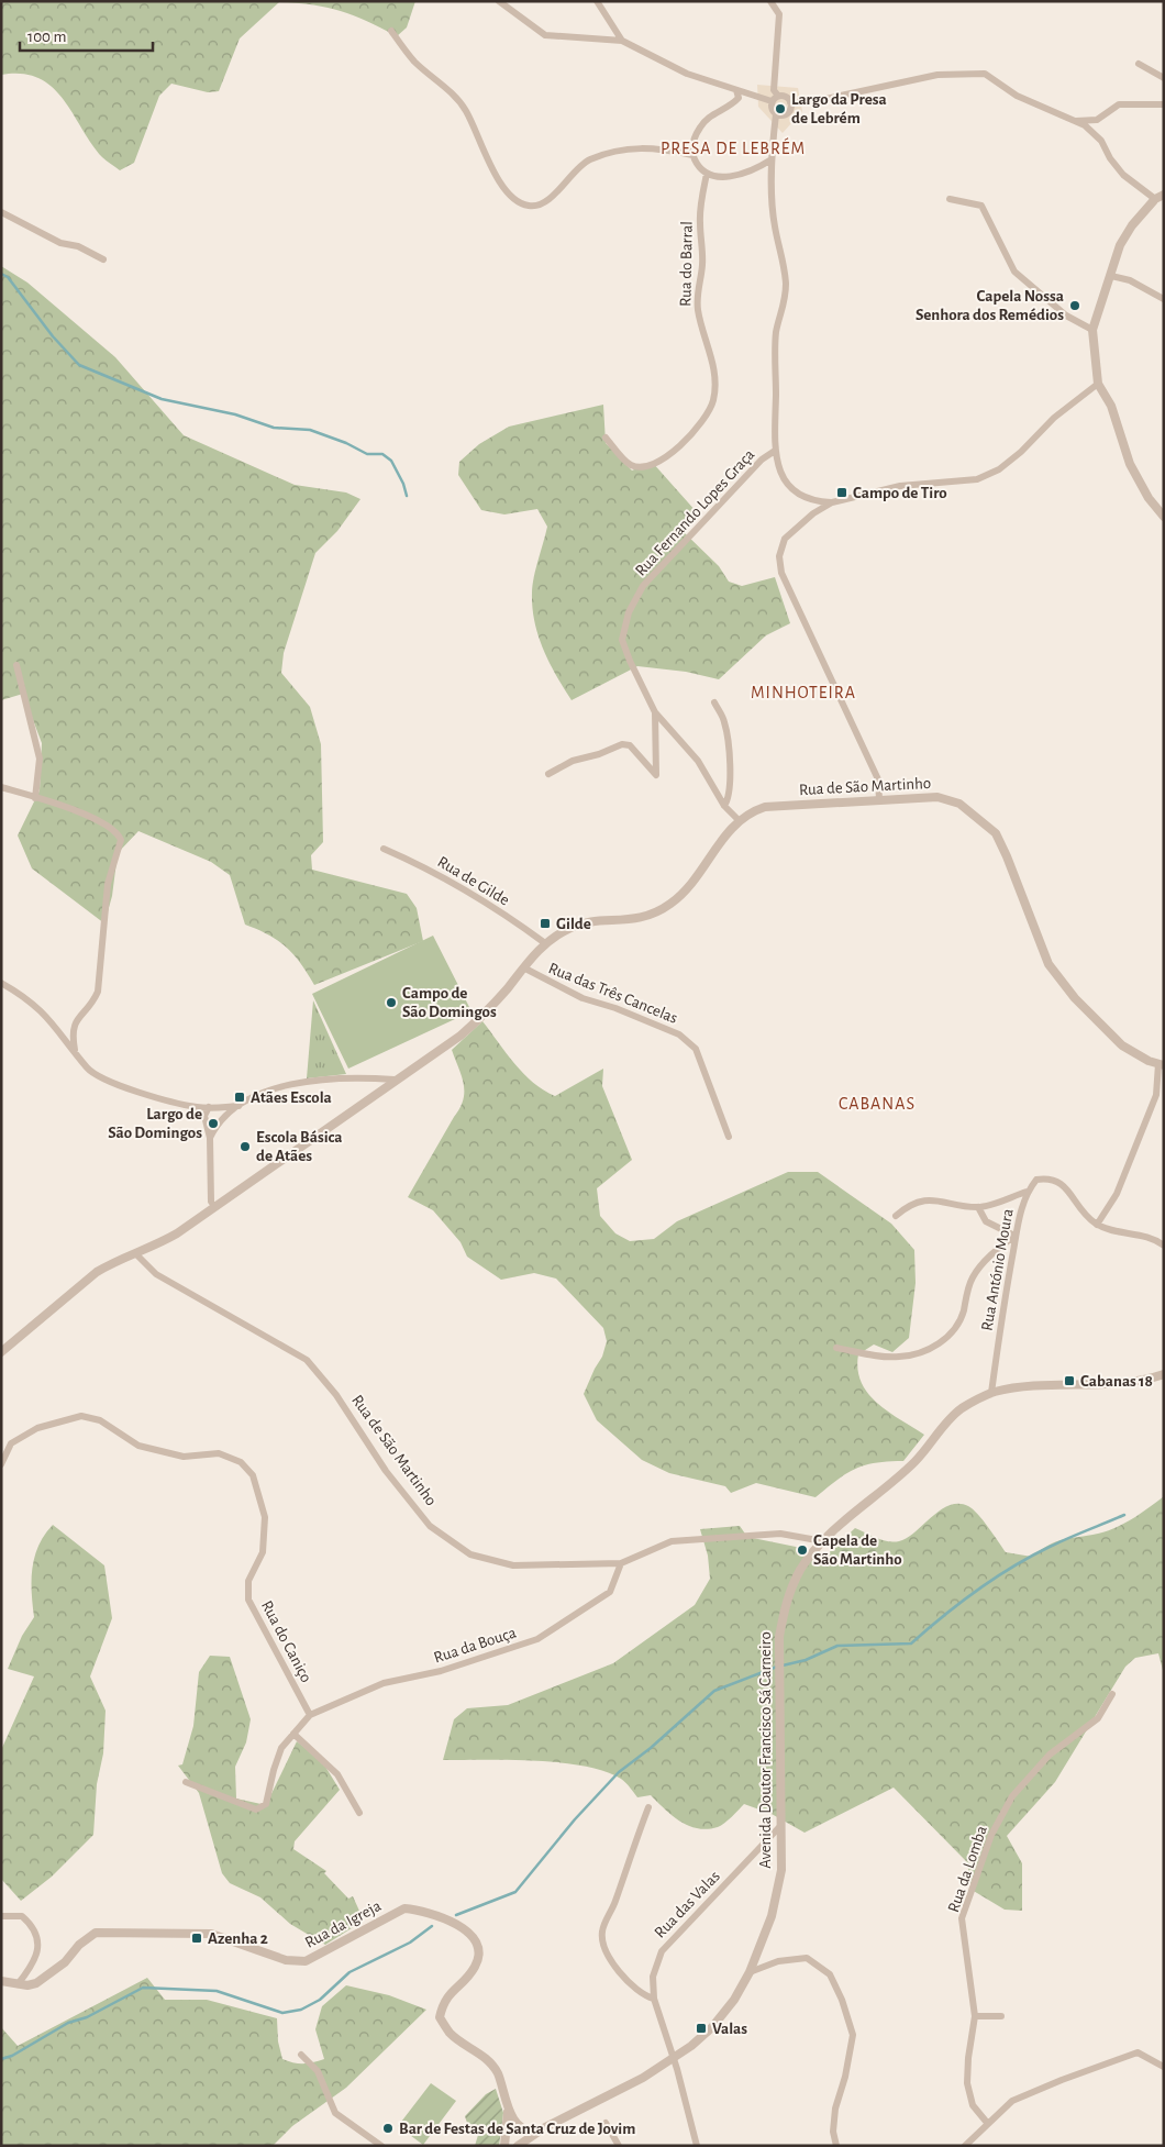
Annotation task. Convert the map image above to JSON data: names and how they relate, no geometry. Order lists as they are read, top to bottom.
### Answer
{
  "streets": {
    "street": [
      "Rua do Barral",
      "Rua Fernando Lopes Graça",
      "Rua de São Martinho",
      "Rua de Gilde",
      "Rua das Três Cancelas",
      "Rua António Moura",
      "Rua do Caniço",
      "Rua da Bouça",
      "Avenida Doutor Francisco Sá Carneiro",
      "Rua da Lomba",
      "Rua das Valas",
      "Rua da Igreja"
    ]
  },
  "crossings": [
    ["Rua Fernando Lopes Graça", "Rua de São Martinho"],
    ["Rua de São Martinho", "Rua de Gilde"],
    ["Rua de São Martinho", "Rua das Três Cancelas"],
    ["Rua de São Martinho", "Rua da Bouça"],
    ["Rua de São Martinho", "Avenida Doutor Francisco Sá Carneiro"],
    ["Rua António Moura", "Avenida Doutor Francisco Sá Carneiro"],
    ["Rua do Caniço", "Rua da Bouça"],
    ["Avenida Doutor Francisco Sá Carneiro", "Rua das Valas"],
    ["Avenida Doutor Francisco Sá Carneiro", "Rua da Igreja"]
  ],
  "districts": ["PRESA DE LEBRÉM", "MINHOTEIRA", "CABANAS"],
  "places": {
    "other": [
      "Largo da Presa de Lebrém",
      "Capela Nossa Senhora dos Remédios",
      "Campo de São Domingos",
      "Largo de São Domingos",
      "Escola Básica de Atães",
      "Capela de São Martinho",
      "Bar de Festas de Santa Cruz de Jovim"
    ],
    "transit": [
      "Campo de Tiro",
      "Gilde",
      "Atães Escola",
      "Cabanas 18",
      "Azenha 2",
      "Valas"
    ]
  },
  "scale_bar": "100 m"
}
